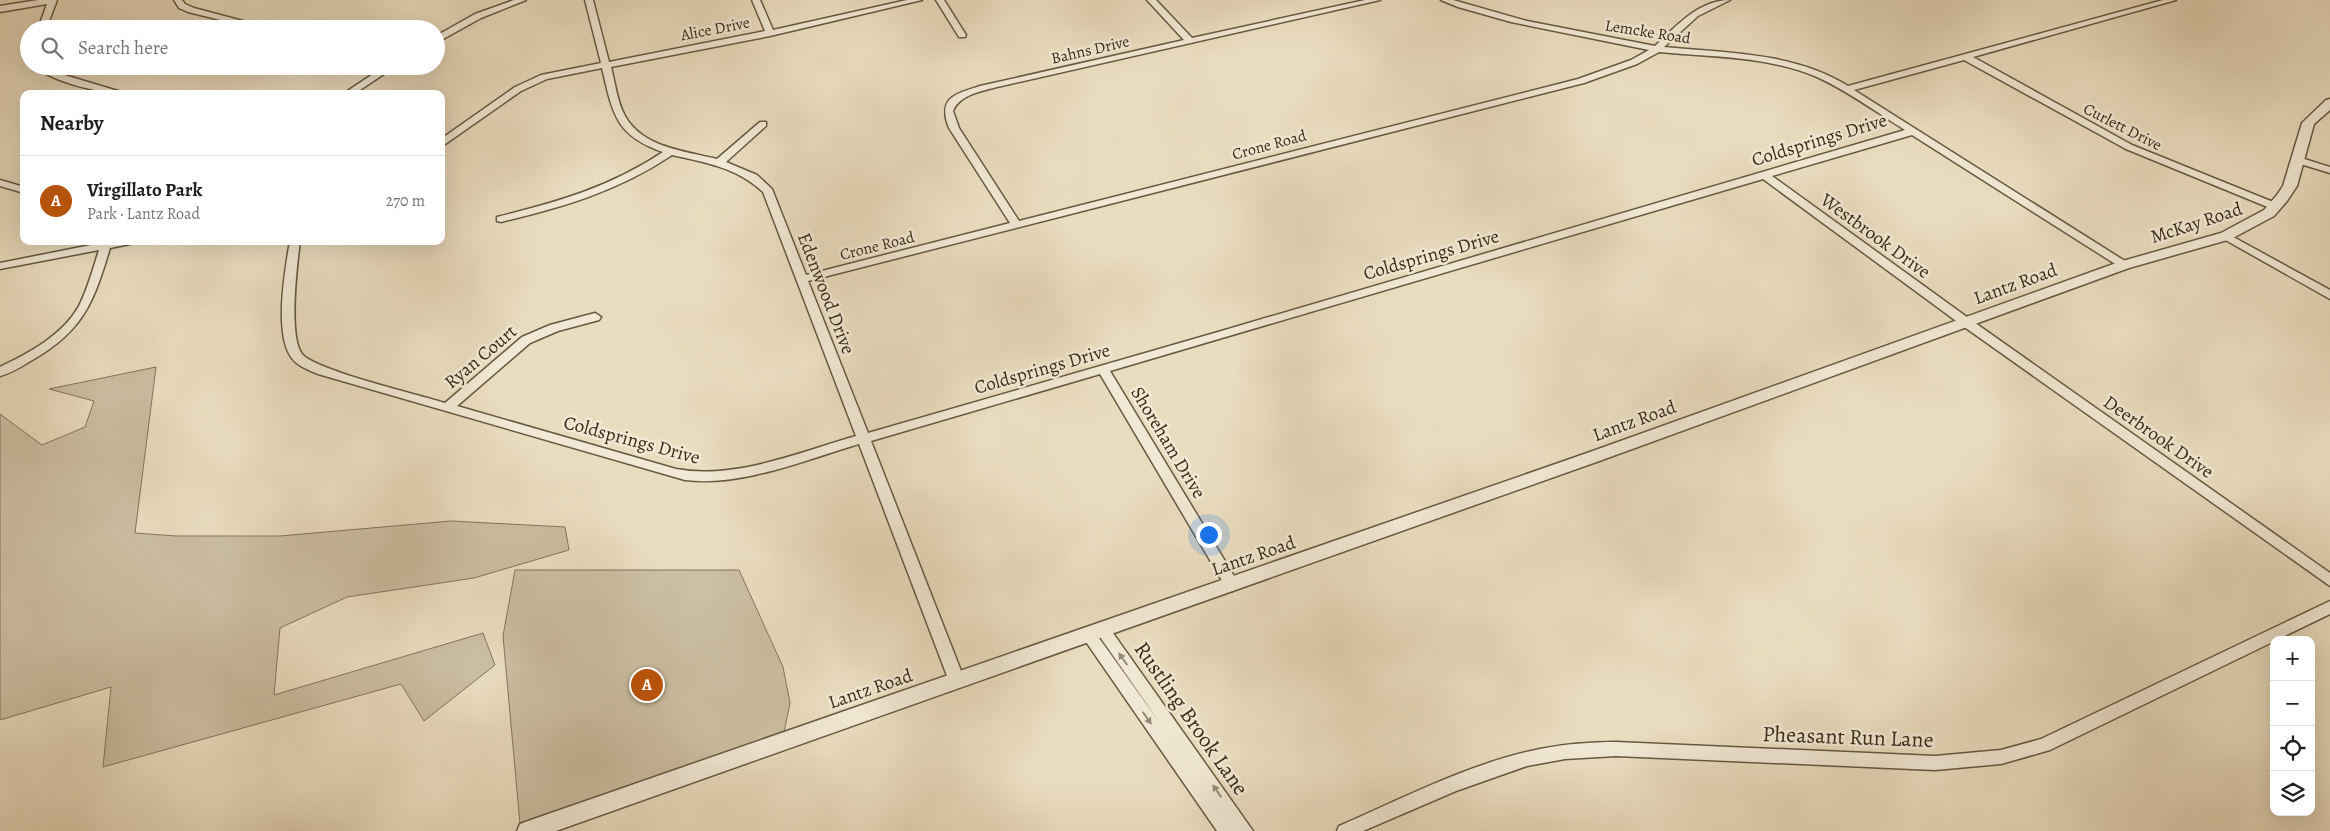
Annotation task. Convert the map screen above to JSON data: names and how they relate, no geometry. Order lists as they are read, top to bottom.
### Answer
{
  "streets": {
    "street": [
      "Alice Drive",
      "Lemcke Road",
      "Bahns Drive",
      "Curlett Drive",
      "Coldsprings Drive",
      "Crone Road",
      "McKay Road",
      "Westbrook Drive",
      "Lantz Road",
      "Edenwood Drive",
      "Ryan Court",
      "Deerbrook Drive",
      "Shoreham Drive",
      "Rustling Brook Lane",
      "Pheasant Run Lane"
    ]
  },
  "crossings": [
    ["Alice Drive", "Edenwood Drive"],
    ["Lemcke Road", "Crone Road"],
    ["Bahns Drive", "Crone Road"],
    ["Curlett Drive", "McKay Road"],
    ["Coldsprings Drive", "Westbrook Drive"],
    ["Coldsprings Drive", "Edenwood Drive"],
    ["Coldsprings Drive", "Ryan Court"],
    ["Coldsprings Drive", "Shoreham Drive"],
    ["Crone Road", "Edenwood Drive"],
    ["McKay Road", "Lantz Road"],
    ["Westbrook Drive", "Lantz Road"],
    ["Westbrook Drive", "Deerbrook Drive"],
    ["Lantz Road", "Edenwood Drive"],
    ["Lantz Road", "Deerbrook Drive"],
    ["Lantz Road", "Shoreham Drive"],
    ["Lantz Road", "Rustling Brook Lane"]
  ],
  "page": {
    "search": "Search here",
    "heading": "Nearby",
    "list": [
      {
        "mark": "A",
        "name": "Virgillato Park",
        "note": "Park · Lantz Road",
        "value": "270 m"
      }
    ],
    "map_buttons": ["+", "−"],
    "pins": "A"
  }
}
